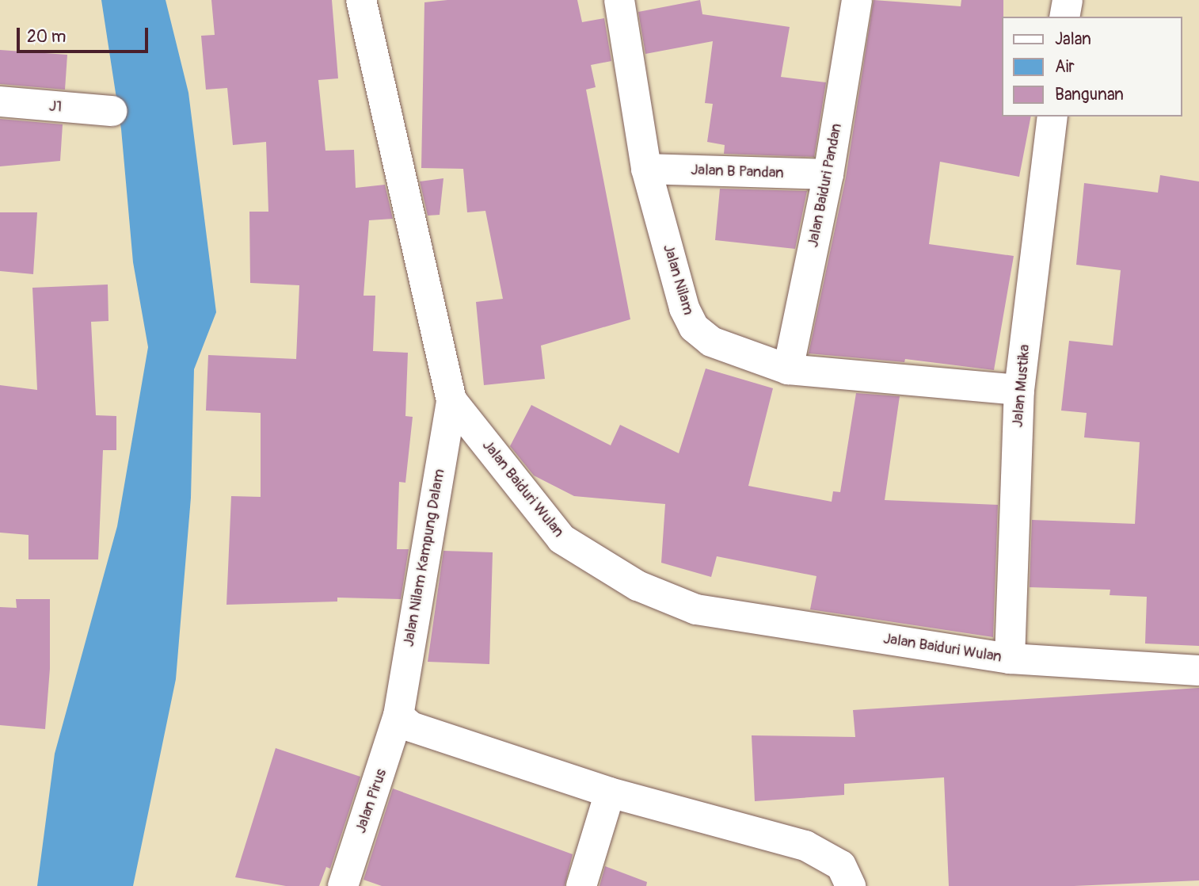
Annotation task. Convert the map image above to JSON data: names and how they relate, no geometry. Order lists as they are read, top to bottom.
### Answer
{
  "streets": {
    "street": [
      "J1",
      "Jalan B Pandan",
      "Jalan Baiduri Pandan",
      "Jalan Nilam",
      "Jalan Mustika",
      "Jalan Baiduri Wulan",
      "Jalan Nilam Kampung Dalam",
      "Jalan Pirus"
    ]
  },
  "crossings": [
    ["Jalan B Pandan", "Jalan Baiduri Pandan"],
    ["Jalan B Pandan", "Jalan Nilam"],
    ["Jalan Baiduri Pandan", "Jalan Nilam"],
    ["Jalan Nilam", "Jalan Mustika"],
    ["Jalan Mustika", "Jalan Baiduri Wulan"],
    ["Jalan Baiduri Wulan", "Jalan Nilam Kampung Dalam"],
    ["Jalan Nilam Kampung Dalam", "Jalan Pirus"]
  ],
  "legend": ["Jalan", "Air", "Bangunan"],
  "scale_bar": "20 m"
}
